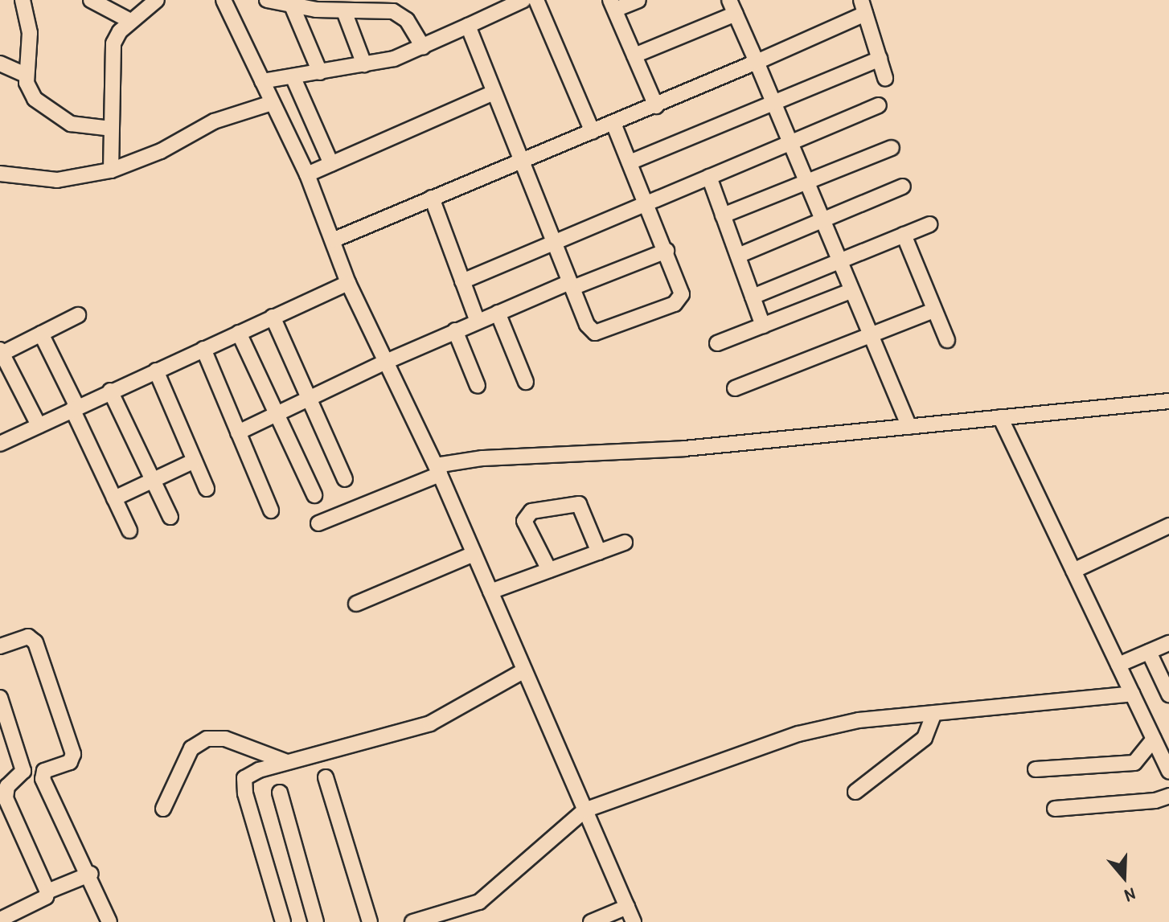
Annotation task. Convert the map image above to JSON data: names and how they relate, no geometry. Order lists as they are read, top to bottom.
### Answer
{
  "north": "bottom"
}
